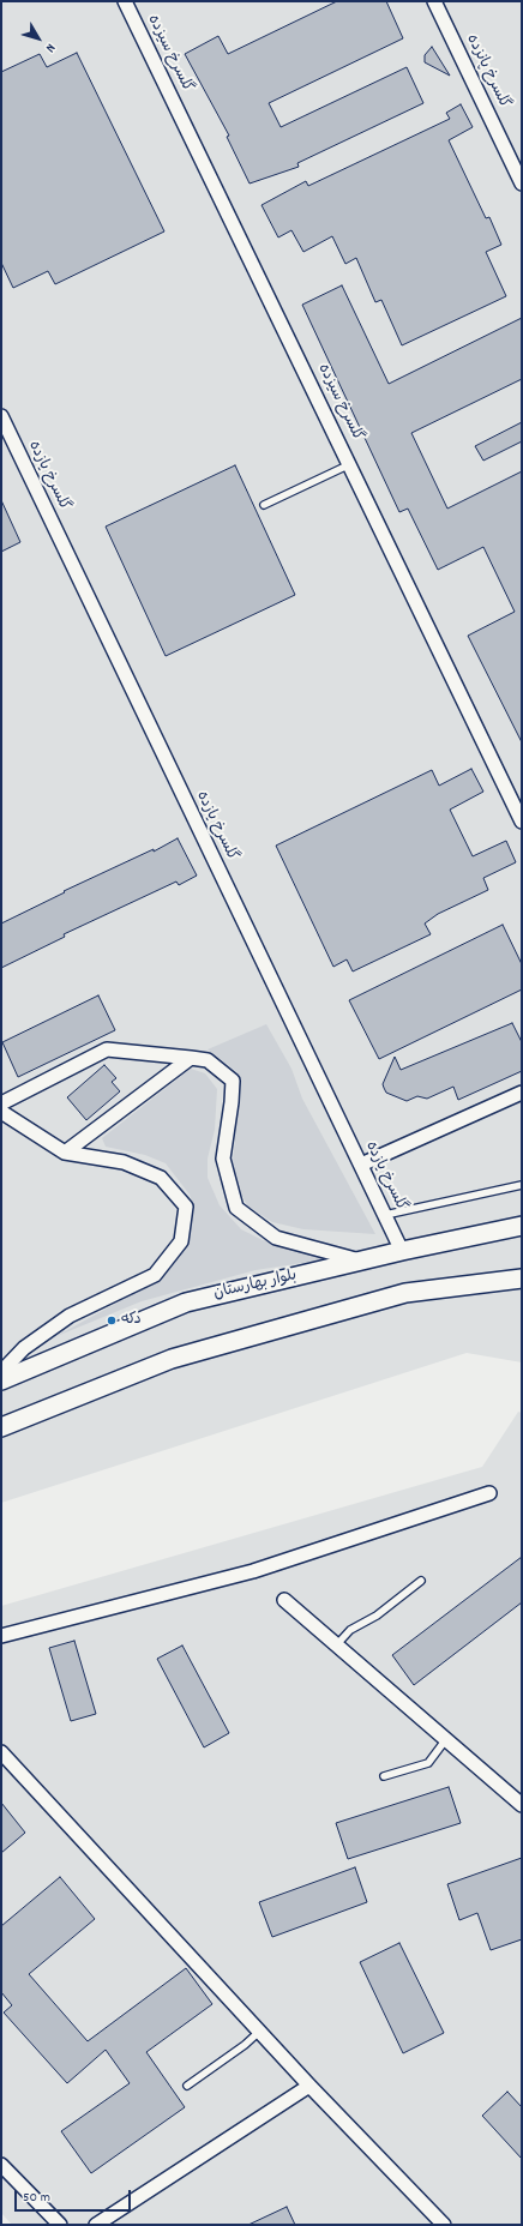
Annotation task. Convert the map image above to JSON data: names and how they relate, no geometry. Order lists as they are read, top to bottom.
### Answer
{
  "streets": {
    "street": [
      "گلسرخ سیزده",
      "گلسرخ پانزده",
      "گلسرخ یازده",
      "بلوار بهارستان"
    ]
  },
  "crossings": [
    ["گلسرخ یازده", "بلوار بهارستان"]
  ],
  "places": ["دکه"],
  "scale_bar": "50 m",
  "north": "bottom right"
}
